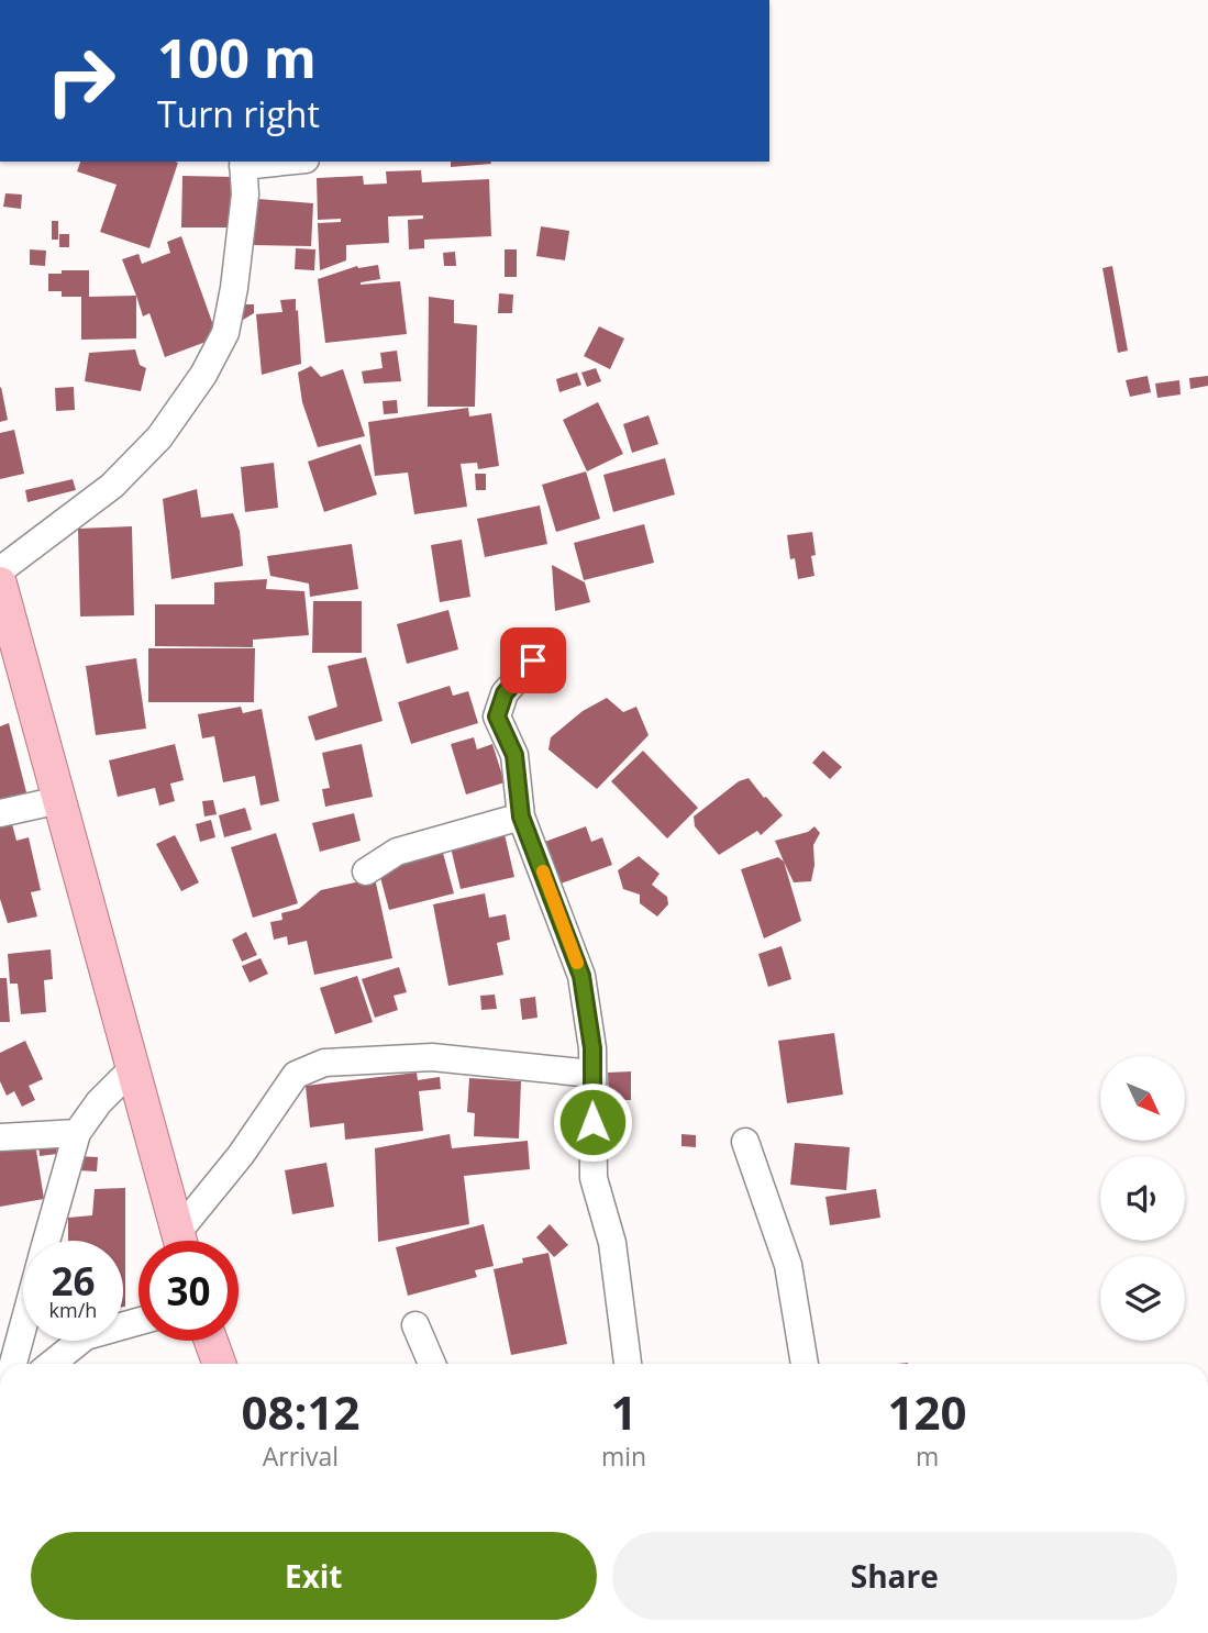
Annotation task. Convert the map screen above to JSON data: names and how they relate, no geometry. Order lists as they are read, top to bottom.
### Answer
{
  "north": "bottom right",
  "page": {
    "turn": ["100 m", "Turn right"],
    "speed": "26 km/h",
    "limit": "30",
    "eta": [
      "08:12",
      "Arrival",
      "1",
      "min",
      "120",
      "m"
    ],
    "buttons": ["Exit", "Share"]
  }
}
